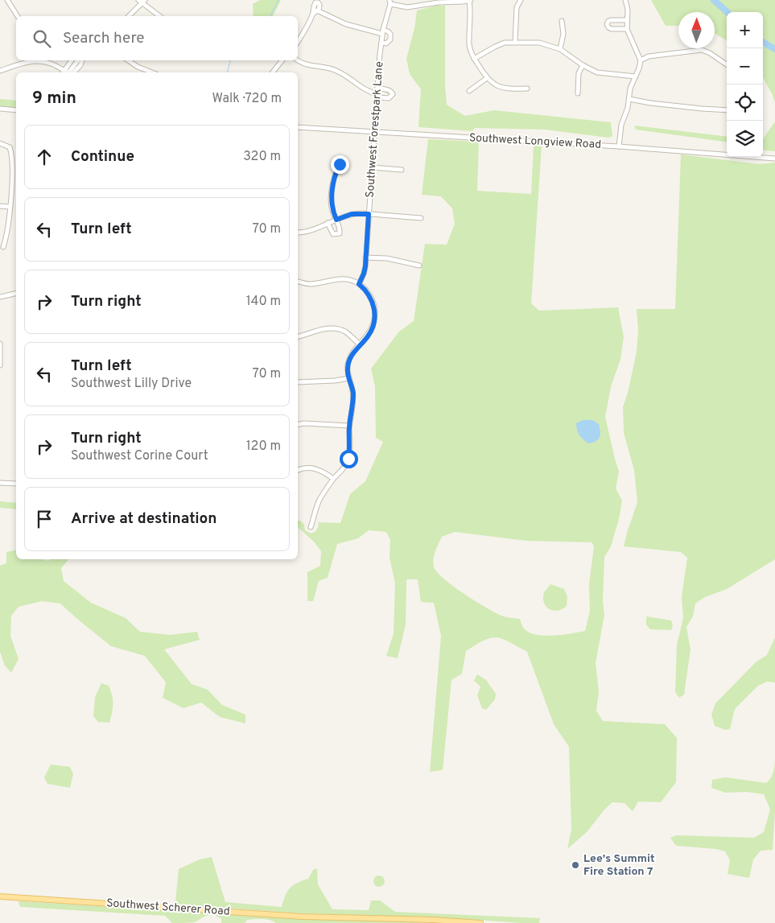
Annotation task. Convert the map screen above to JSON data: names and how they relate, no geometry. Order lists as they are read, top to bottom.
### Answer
{
  "streets": {
    "main road": ["Southwest Scherer Road"],
    "street": ["Southwest Forestpark Lane", "Southwest Longview Road"]
  },
  "crossings": [
    ["Southwest Forestpark Lane", "Southwest Longview Road"]
  ],
  "places": ["Lee's Summit Fire Station 7"],
  "north": "top",
  "page": {
    "map_buttons": ["+", "−"],
    "search": "Search here",
    "heading": ["9 min", "Walk · 720 m"],
    "list": [
      ["Continue", "320 m"],
      ["Turn left", "70 m"],
      ["Turn right", "140 m"],
      ["Turn left", "Southwest Lilly Drive", "70 m"],
      ["Turn right", "Southwest Corine Court", "120 m"],
      "Arrive at destination"
    ]
  }
}
